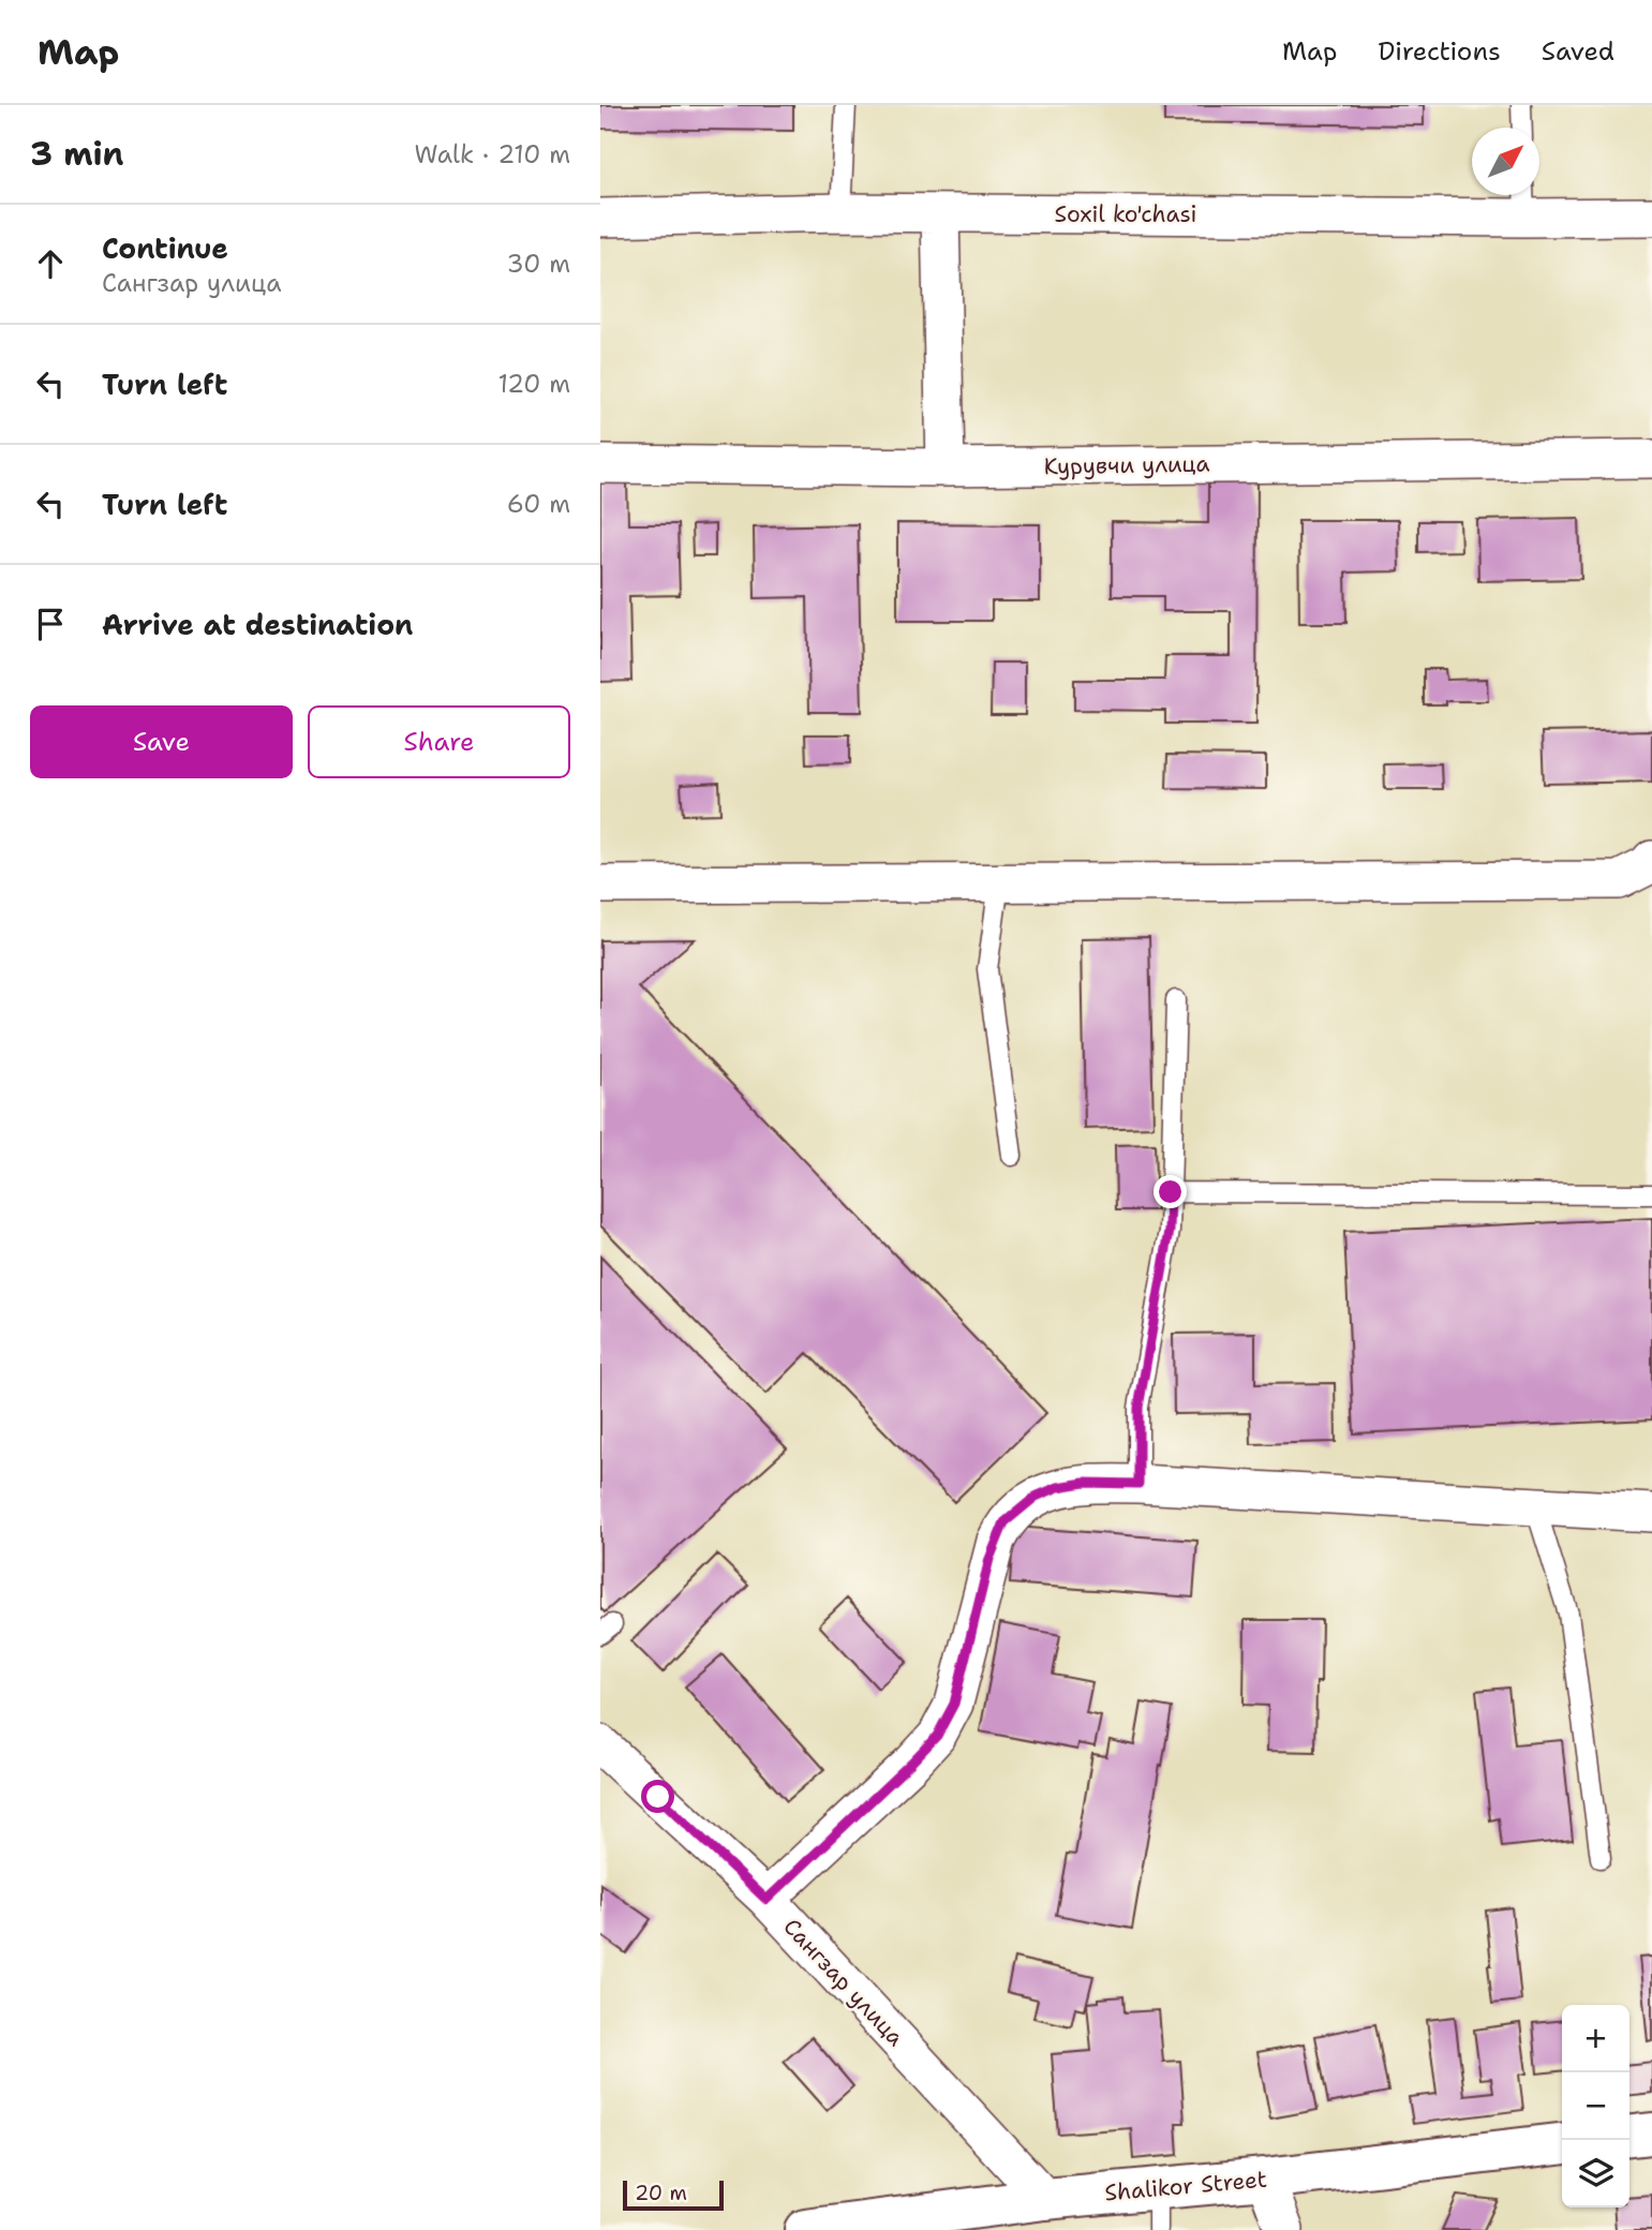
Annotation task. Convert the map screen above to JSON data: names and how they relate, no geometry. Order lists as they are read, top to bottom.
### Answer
{
  "streets": {
    "street": [
      "Soxil ko'chasi",
      "Курувчи улица",
      "Сангзар улица",
      "Shаlikor Street"
    ]
  },
  "crossings": [
    ["Сангзар улица", "Shаlikor Street"]
  ],
  "scale_bar": "20 m",
  "north": "top right",
  "page": {
    "header": "Map",
    "nav": ["Map", "Directions", "Saved"],
    "heading": ["3 min", "Walk · 210 m"],
    "list": [
      ["Continue", "Сангзар улица", "30 m"],
      ["Turn left", "120 m"],
      ["Turn left", "60 m"],
      "Arrive at destination"
    ],
    "buttons": ["Save", "Share"],
    "map_buttons": ["+", "−"],
    "scale": "20 m"
  }
}
